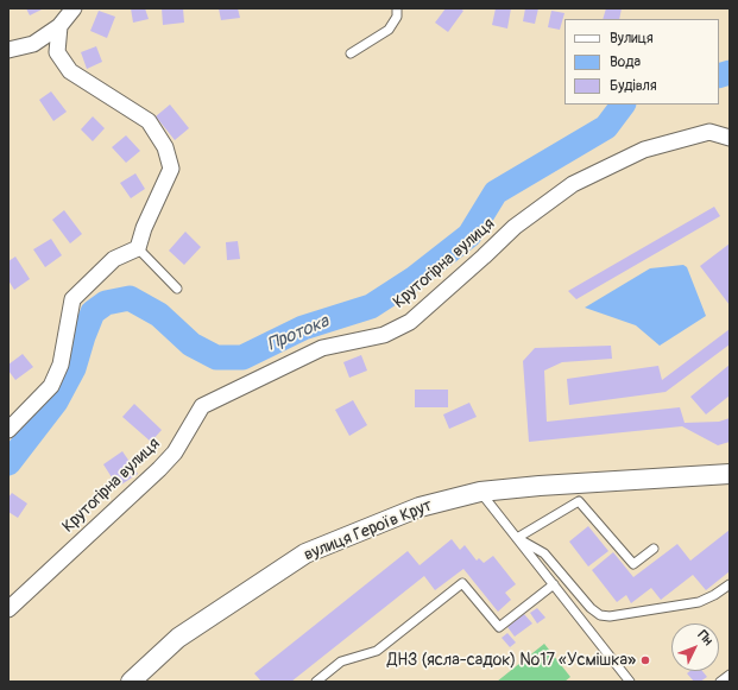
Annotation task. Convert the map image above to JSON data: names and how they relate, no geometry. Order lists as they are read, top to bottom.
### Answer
{
  "streets": {
    "street": ["Крутогірна вулиця", "вулиця Героїв Крут"]
  },
  "water": ["Протока"],
  "places": ["ДНЗ (ясла-садок) №17 «Усмішка»"],
  "legend": ["Вулиця", "Вода", "Будівля"],
  "north": "top right"
}
